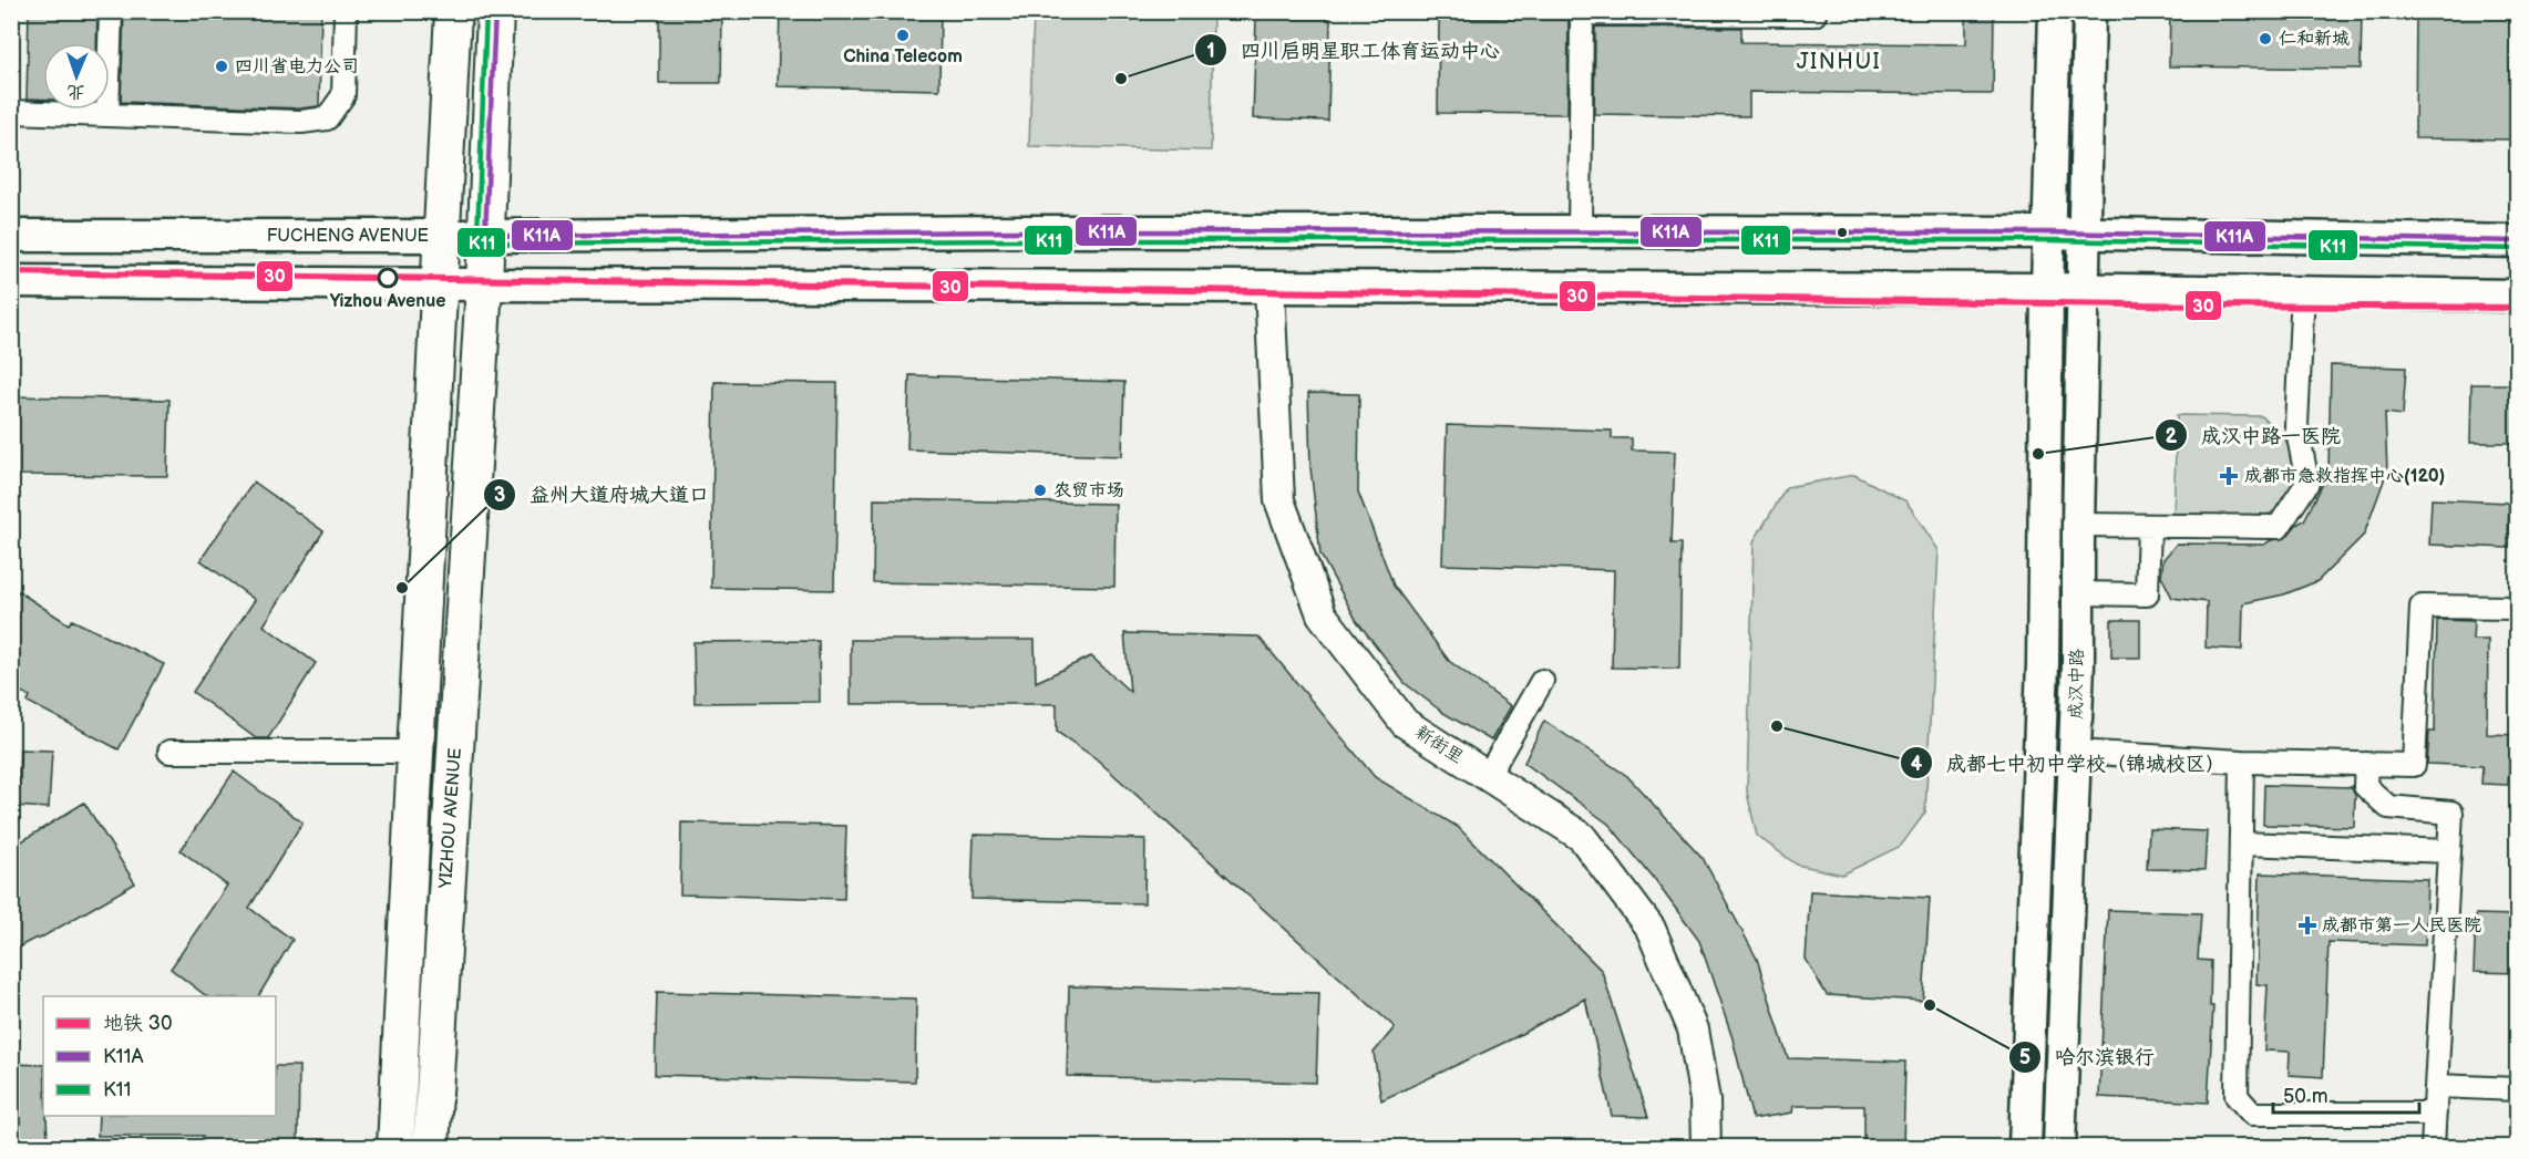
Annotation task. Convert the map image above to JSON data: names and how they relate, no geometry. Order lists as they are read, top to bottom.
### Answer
{
  "streets": {
    "main road": ["FUCHENG AVENUE", "成汉中路", "YIZHOU AVENUE"],
    "street": ["新街里"]
  },
  "crossings": [
    ["FUCHENG AVENUE", "成汉中路"],
    ["FUCHENG AVENUE", "新街里"],
    ["FUCHENG AVENUE", "YIZHOU AVENUE"]
  ],
  "districts": ["JINHUI"],
  "places": {
    "other": [
      "China Telecom",
      "仁和新城",
      "四川省电力公司",
      "四川启明星职工体育运动中心",
      "Yizhou Avenue",
      "成汉中路一医院",
      "农贸市场",
      "益州大道府城大道口",
      "成都七中初中学校（锦城校区）",
      "哈尔滨银行"
    ],
    "health": ["成都市急救指挥中心(120)", "成都市第一人民医院"]
  },
  "lines": ["transit line K11A", "transit line K11", "metro line 30"],
  "legend": ["地铁 30", "K11A", "K11"],
  "scale_bar": "50 m",
  "north": "bottom"
}
